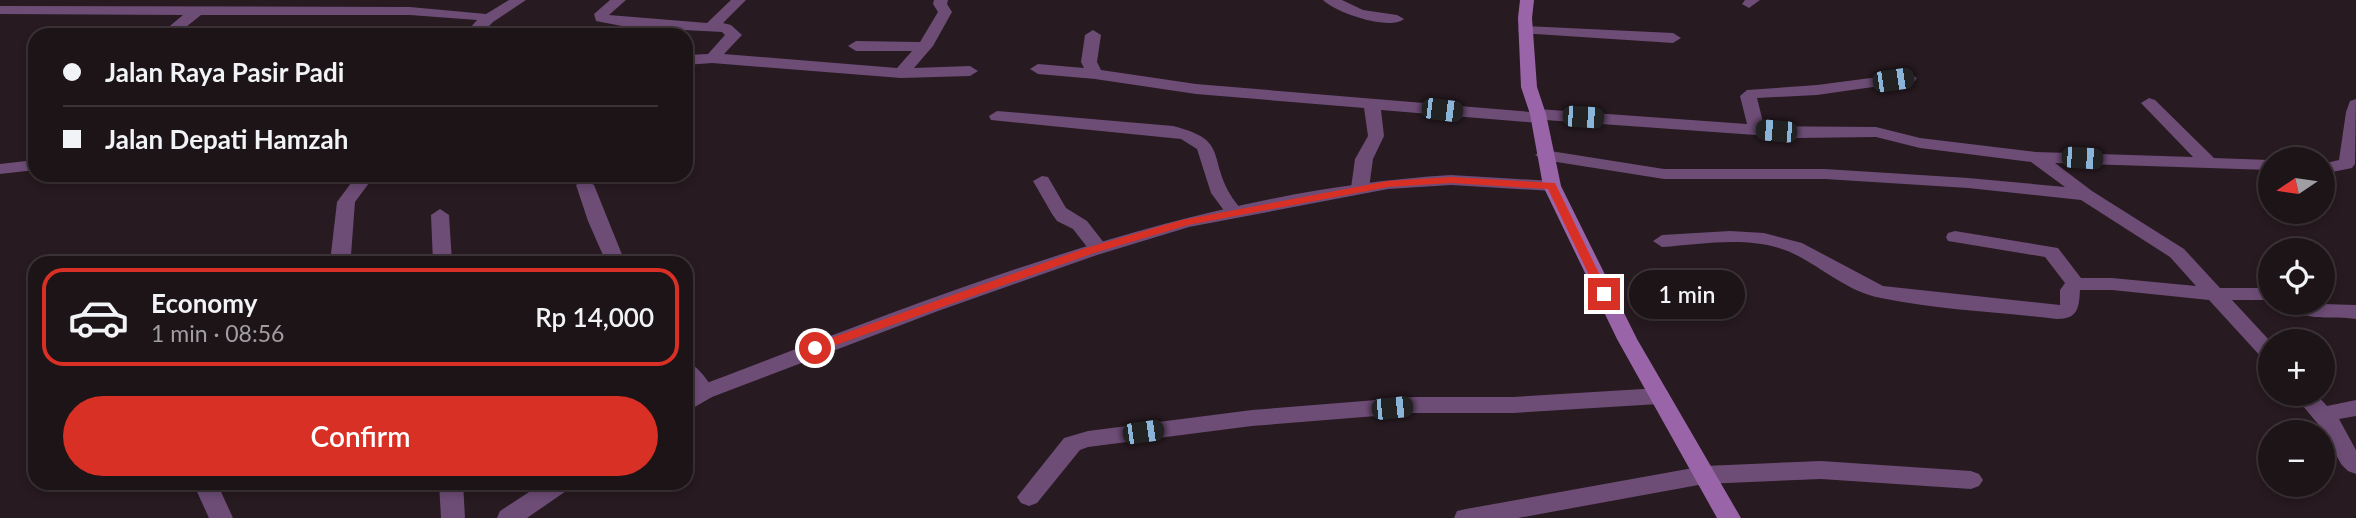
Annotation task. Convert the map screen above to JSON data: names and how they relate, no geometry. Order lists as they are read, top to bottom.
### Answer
{
  "north": "left",
  "page": {
    "banner": ["Jalan Raya Pasir Padi", "Jalan Depati Hamzah"],
    "map_buttons": ["+", "−"],
    "list": [
      {
        "name": "Economy",
        "note": "1 min · 08:56",
        "value": "Rp 14,000"
      }
    ],
    "bubble": "1 min",
    "buttons": "Confirm"
  }
}
